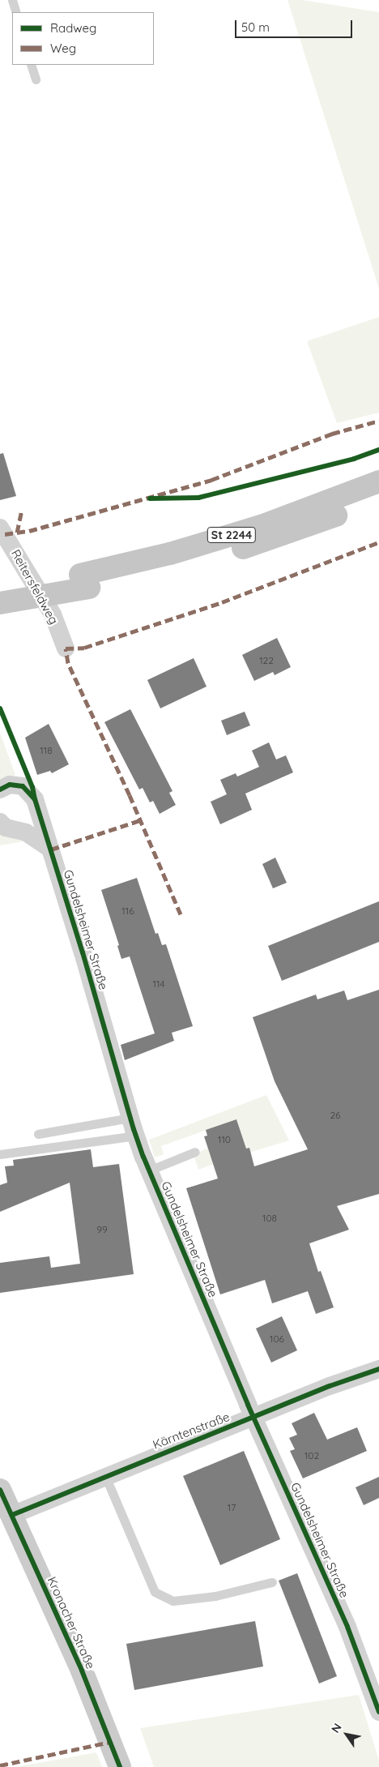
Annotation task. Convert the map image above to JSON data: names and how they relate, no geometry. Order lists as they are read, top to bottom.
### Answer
{
  "streets": {
    "main road": ["St 2244"],
    "street": [
      "Reitersfeldweg",
      "Gundelsheimer Straße",
      "Kärntenstraße",
      "Kronacher Straße"
    ]
  },
  "crossings": [
    ["Gundelsheimer Straße", "Kärntenstraße"],
    ["Kärntenstraße", "Kronacher Straße"]
  ],
  "house_numbers": [
    "122",
    "118",
    "116",
    "114",
    "26",
    "110",
    "108",
    "99",
    "106",
    "102",
    "17"
  ],
  "legend": ["Radweg", "Weg"],
  "scale_bar": "50 m",
  "north": "top left"
}
